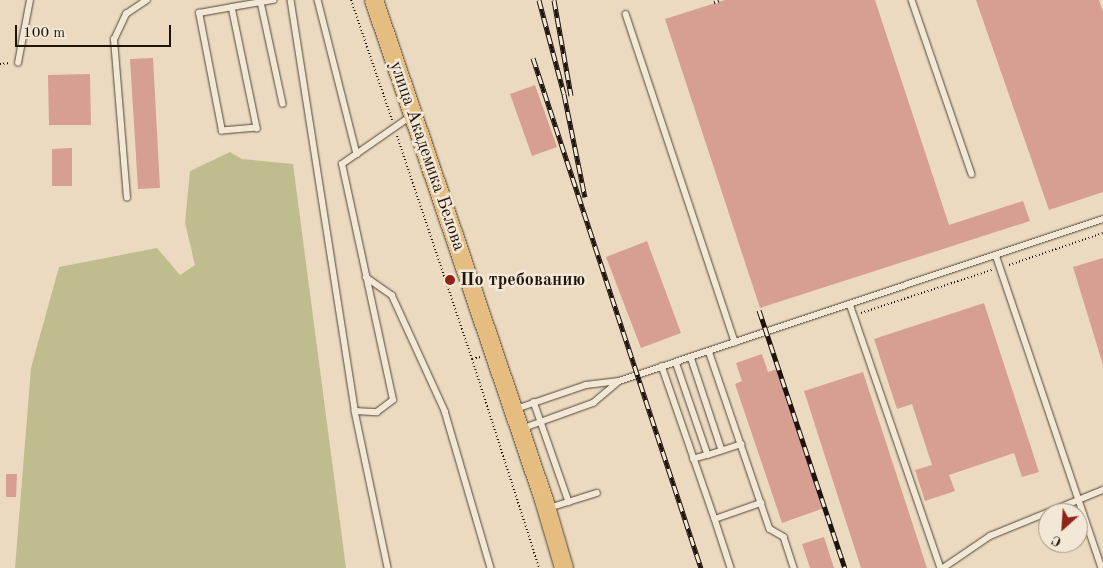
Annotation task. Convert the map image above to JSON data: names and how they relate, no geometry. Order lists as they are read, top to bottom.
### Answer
{
  "streets": {
    "main road": ["улица Академика Белова"]
  },
  "places": ["По требованию"],
  "scale_bar": "100 m",
  "north": "bottom left"
}
